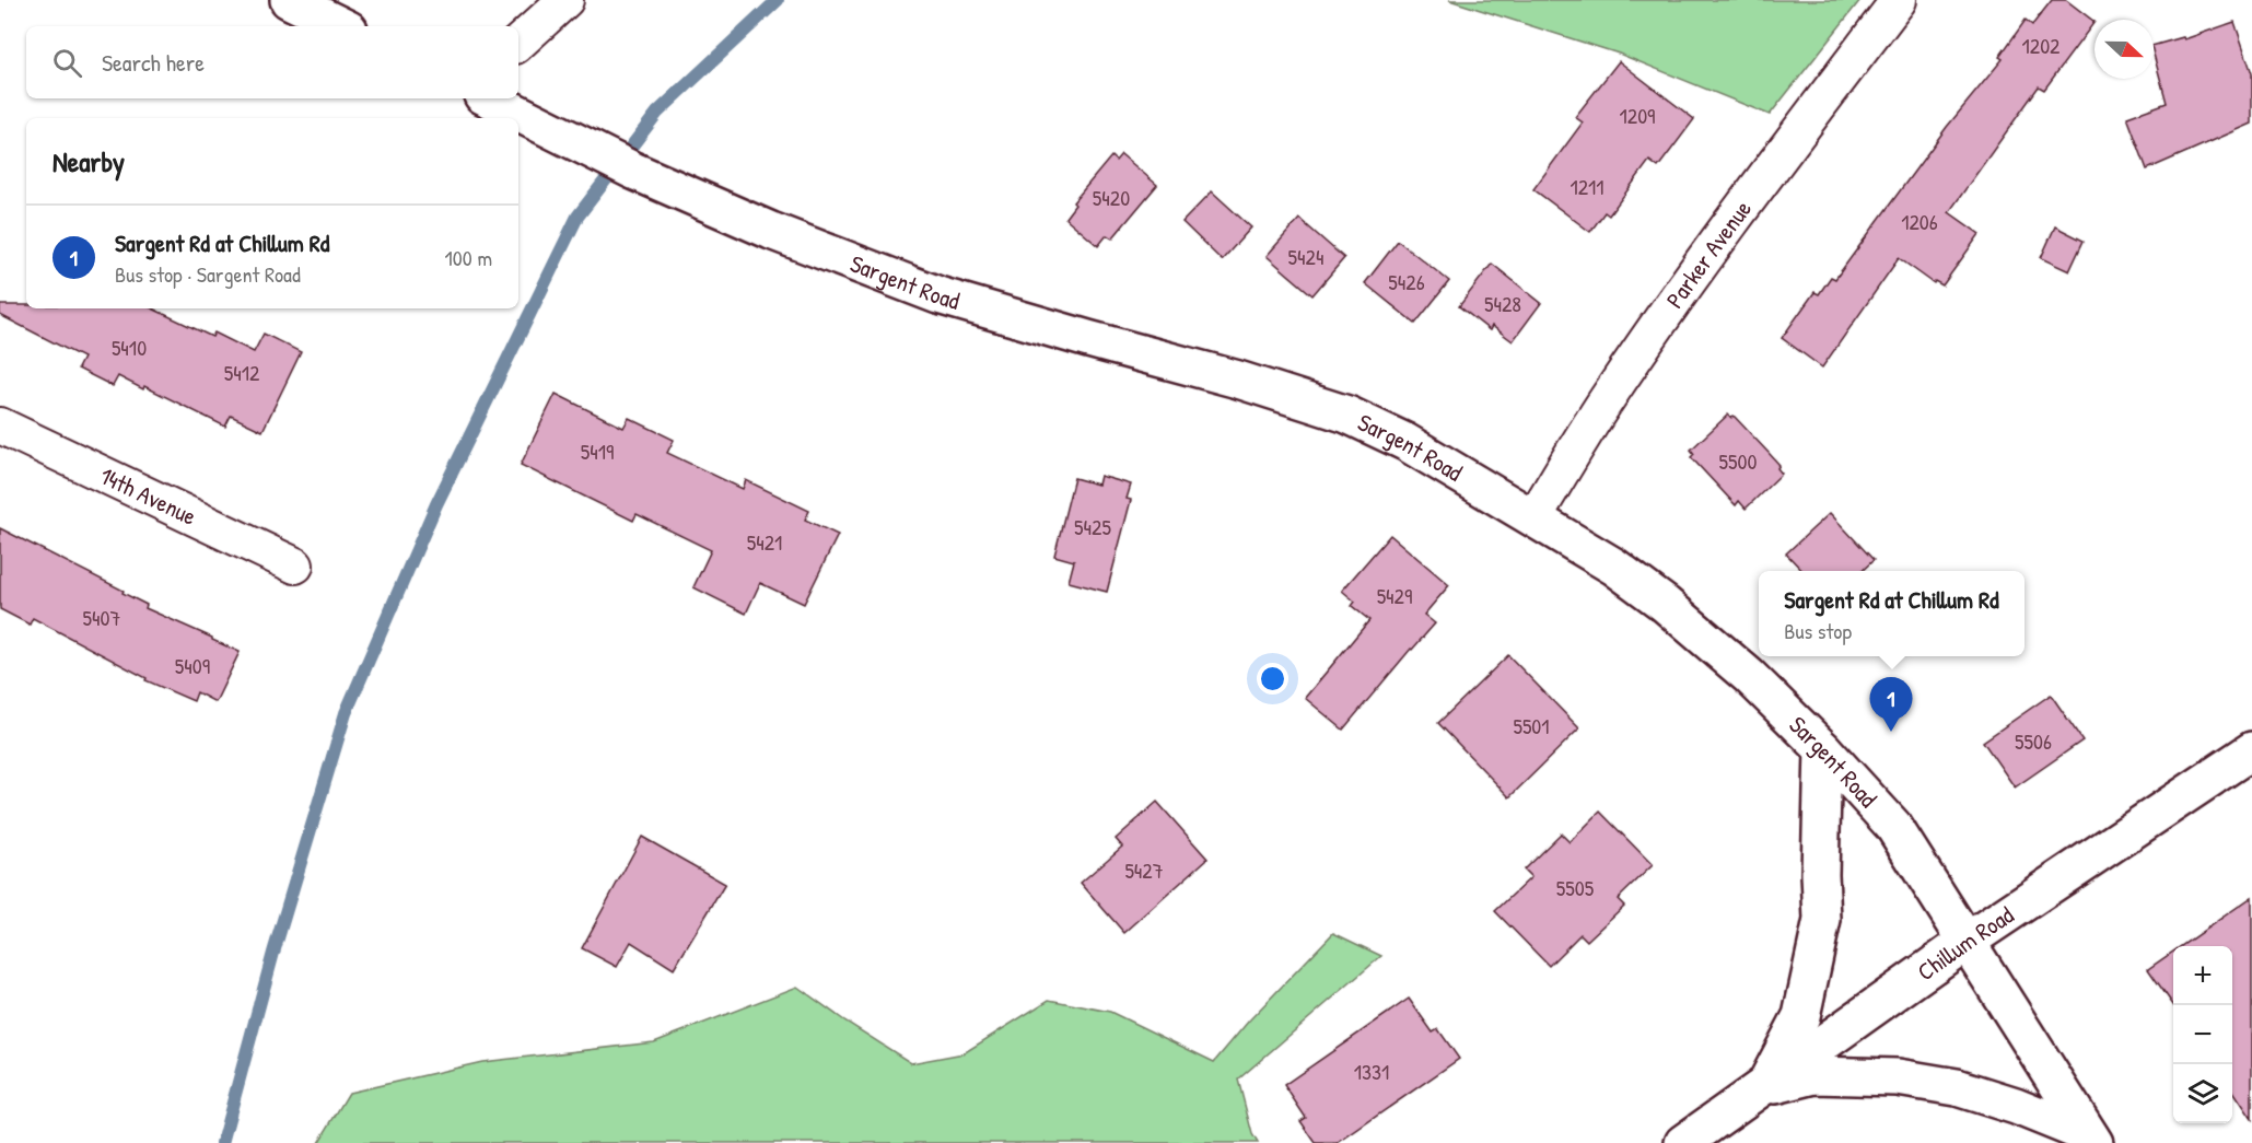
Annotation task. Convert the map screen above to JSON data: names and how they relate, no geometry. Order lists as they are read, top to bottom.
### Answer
{
  "streets": {
    "main road": ["Sargent Road", "Chillum Road"],
    "street": ["Parker Avenue", "14th Avenue"]
  },
  "crossings": [
    ["Parker Avenue", "Sargent Road"],
    ["Sargent Road", "Chillum Road"]
  ],
  "house_numbers": [
    "1202",
    "1209",
    "1211",
    "5420",
    "1206",
    "5424",
    "5426",
    "5428",
    "5410",
    "5412",
    "5419",
    "5500",
    "5425",
    "5421",
    "5429",
    "5407",
    "5409",
    "5501",
    "5506",
    "5427",
    "5505",
    "1331"
  ],
  "north": "right",
  "page": {
    "search": "Search here",
    "heading": "Nearby",
    "list": [
      {
        "mark": "1",
        "name": "Sargent Rd at Chillum Rd",
        "note": "Bus stop · Sargent Road",
        "value": "100 m"
      }
    ],
    "popup": ["Sargent Rd at Chillum Rd", "Bus stop"],
    "pins": "1",
    "map_buttons": ["+", "−"]
  }
}
